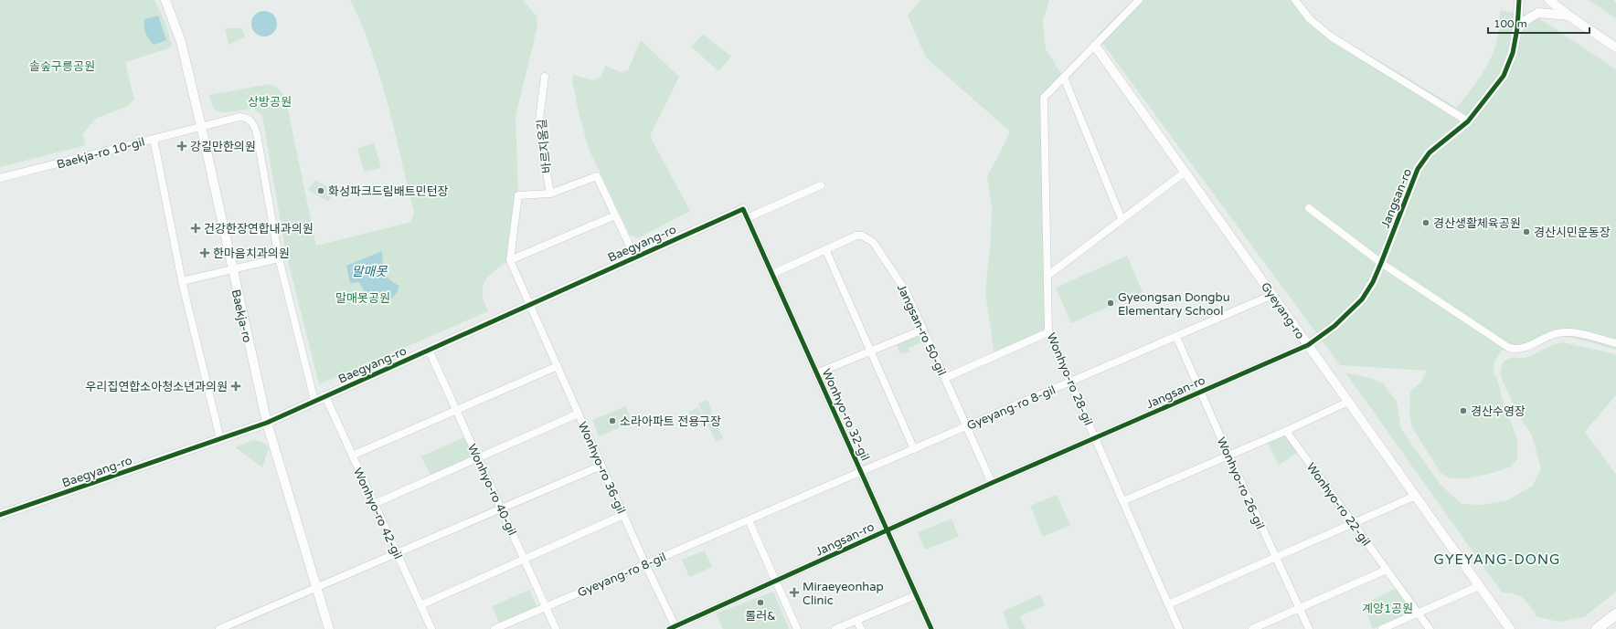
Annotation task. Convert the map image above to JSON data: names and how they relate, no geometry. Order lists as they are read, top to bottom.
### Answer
{
  "streets": {
    "street": [
      "바르지움길",
      "Baekja-ro 10-gil",
      "Jangsan-ro",
      "Baegyang-ro",
      "Gyeyang-ro",
      "Baekja-ro",
      "Jangsan-ro 50-gil",
      "Wonhyo-ro 28-gil",
      "Gyeyang-ro 8-gil",
      "Wonhyo-ro 32-gil",
      "Wonhyo-ro 36-gil",
      "Wonhyo-ro 26-gil",
      "Wonhyo-ro 40-gil",
      "Wonhyo-ro 22-gil",
      "Wonhyo-ro 42-gil"
    ]
  },
  "crossings": [
    ["Baekja-ro 10-gil", "Baegyang-ro"],
    ["Baekja-ro 10-gil", "Baekja-ro"],
    ["Jangsan-ro", "Gyeyang-ro"],
    ["Jangsan-ro", "Jangsan-ro 50-gil"],
    ["Jangsan-ro", "Wonhyo-ro 28-gil"],
    ["Jangsan-ro", "Wonhyo-ro 32-gil"],
    ["Jangsan-ro", "Wonhyo-ro 36-gil"],
    ["Jangsan-ro", "Wonhyo-ro 26-gil"],
    ["Baegyang-ro", "Baekja-ro"],
    ["Baegyang-ro", "Wonhyo-ro 32-gil"],
    ["Baegyang-ro", "Wonhyo-ro 36-gil"],
    ["Baegyang-ro", "Wonhyo-ro 40-gil"],
    ["Baegyang-ro", "Wonhyo-ro 42-gil"],
    ["Gyeyang-ro", "Wonhyo-ro 28-gil"],
    ["Gyeyang-ro", "Gyeyang-ro 8-gil"],
    ["Jangsan-ro 50-gil", "Gyeyang-ro 8-gil"],
    ["Jangsan-ro 50-gil", "Wonhyo-ro 32-gil"],
    ["Wonhyo-ro 28-gil", "Gyeyang-ro 8-gil"],
    ["Gyeyang-ro 8-gil", "Wonhyo-ro 32-gil"],
    ["Gyeyang-ro 8-gil", "Wonhyo-ro 36-gil"],
    ["Gyeyang-ro 8-gil", "Wonhyo-ro 26-gil"],
    ["Gyeyang-ro 8-gil", "Wonhyo-ro 40-gil"]
  ],
  "districts": ["GYEYANG-DONG"],
  "water": ["말매못"],
  "parks": [
    "솔숲구릉공원",
    "상방공원",
    "말매못공원",
    "계양1공원"
  ],
  "places": {
    "health": [
      "강길만한의원",
      "건강한장연합내과의원",
      "한마음치과의원",
      "우리집연합소아청소년과의원",
      "Miraeyeonhap Clinic"
    ],
    "other": [
      "화성파크드림배트민턴장",
      "경산생활체육공원",
      "경산시민운동장",
      "Gyeongsan Dongbu Elementary School",
      "경산수영장",
      "소라아파트 전용구장",
      "롤러&"
    ]
  },
  "scale_bar": "100 m"
}
